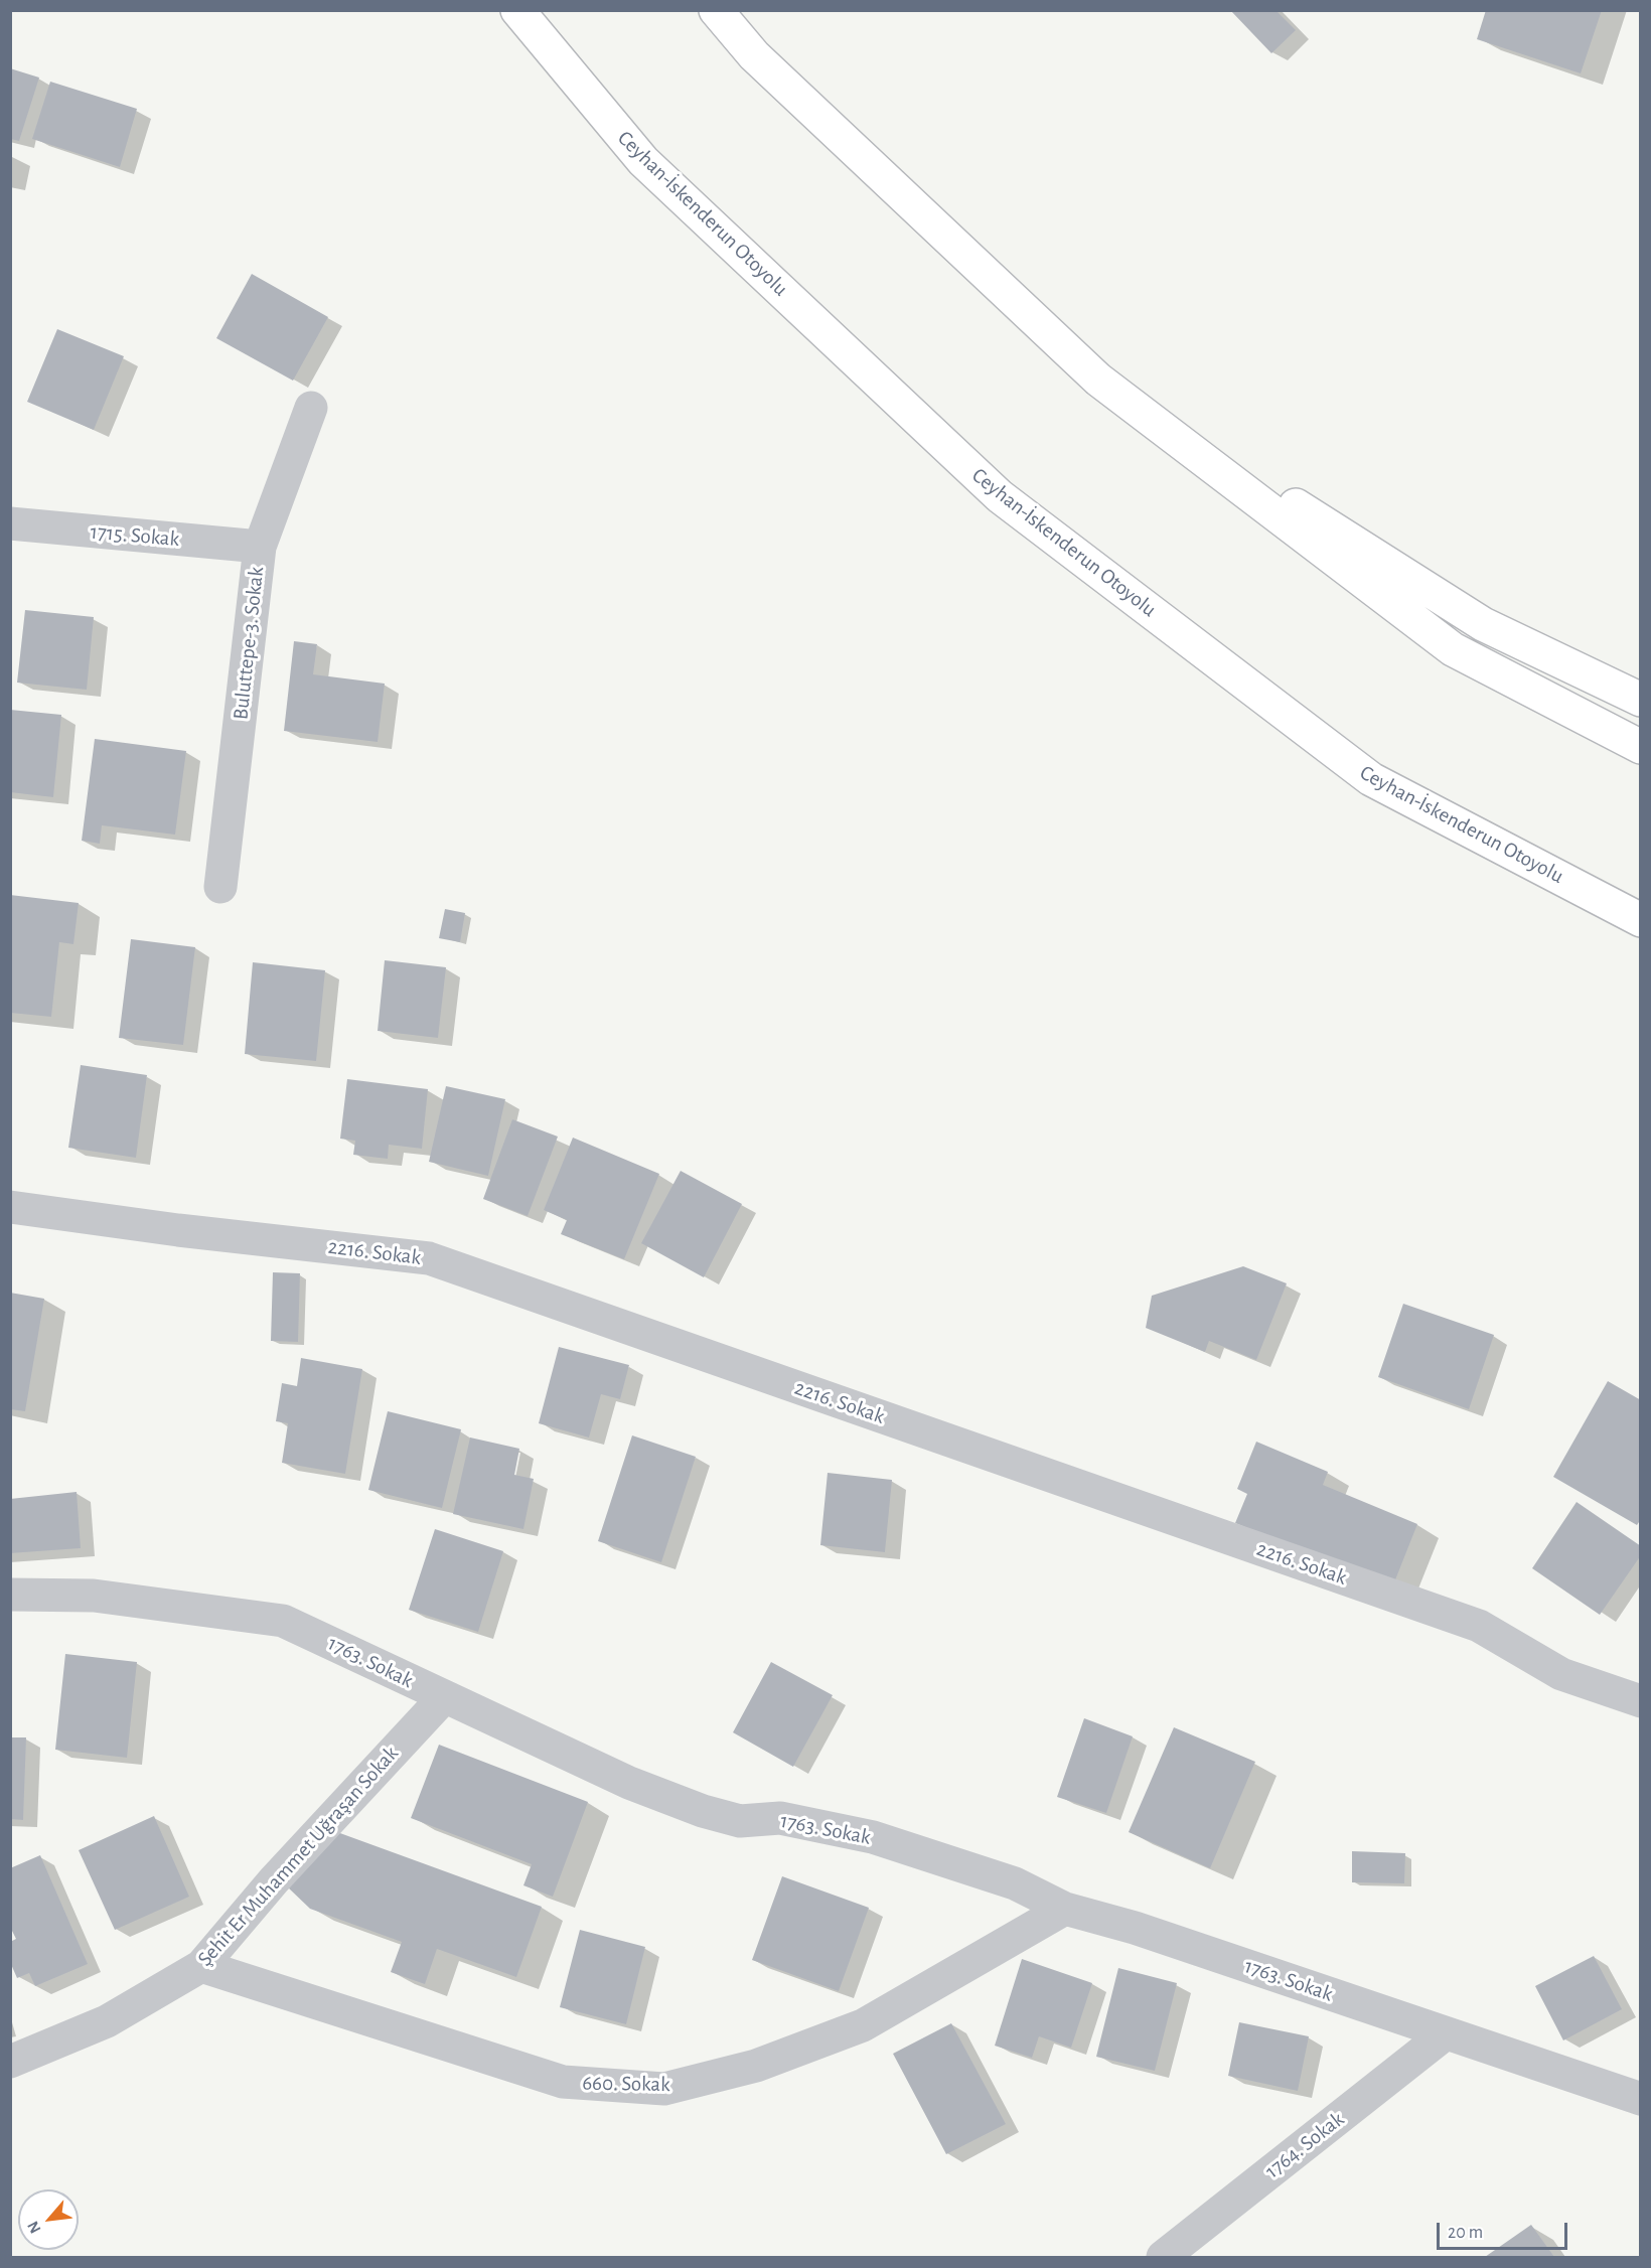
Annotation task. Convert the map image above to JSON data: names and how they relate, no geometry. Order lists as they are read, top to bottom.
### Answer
{
  "streets": {
    "highway": ["Ceyhan-İskenderun Otoyolu"],
    "street": [
      "1715. Sokak",
      "Buluttepe-3. Sokak",
      "2216. Sokak",
      "1763. Sokak",
      "Şehit Er Muhammet Uğraşan Sokak",
      "660. Sokak",
      "1764. Sokak"
    ]
  },
  "crossings": [
    ["1715. Sokak", "Buluttepe-3. Sokak"],
    ["1763. Sokak", "Şehit Er Muhammet Uğraşan Sokak"],
    ["1763. Sokak", "660. Sokak"],
    ["1763. Sokak", "1764. Sokak"],
    ["Şehit Er Muhammet Uğraşan Sokak", "660. Sokak"]
  ],
  "scale_bar": "20 m",
  "north": "bottom left"
}
